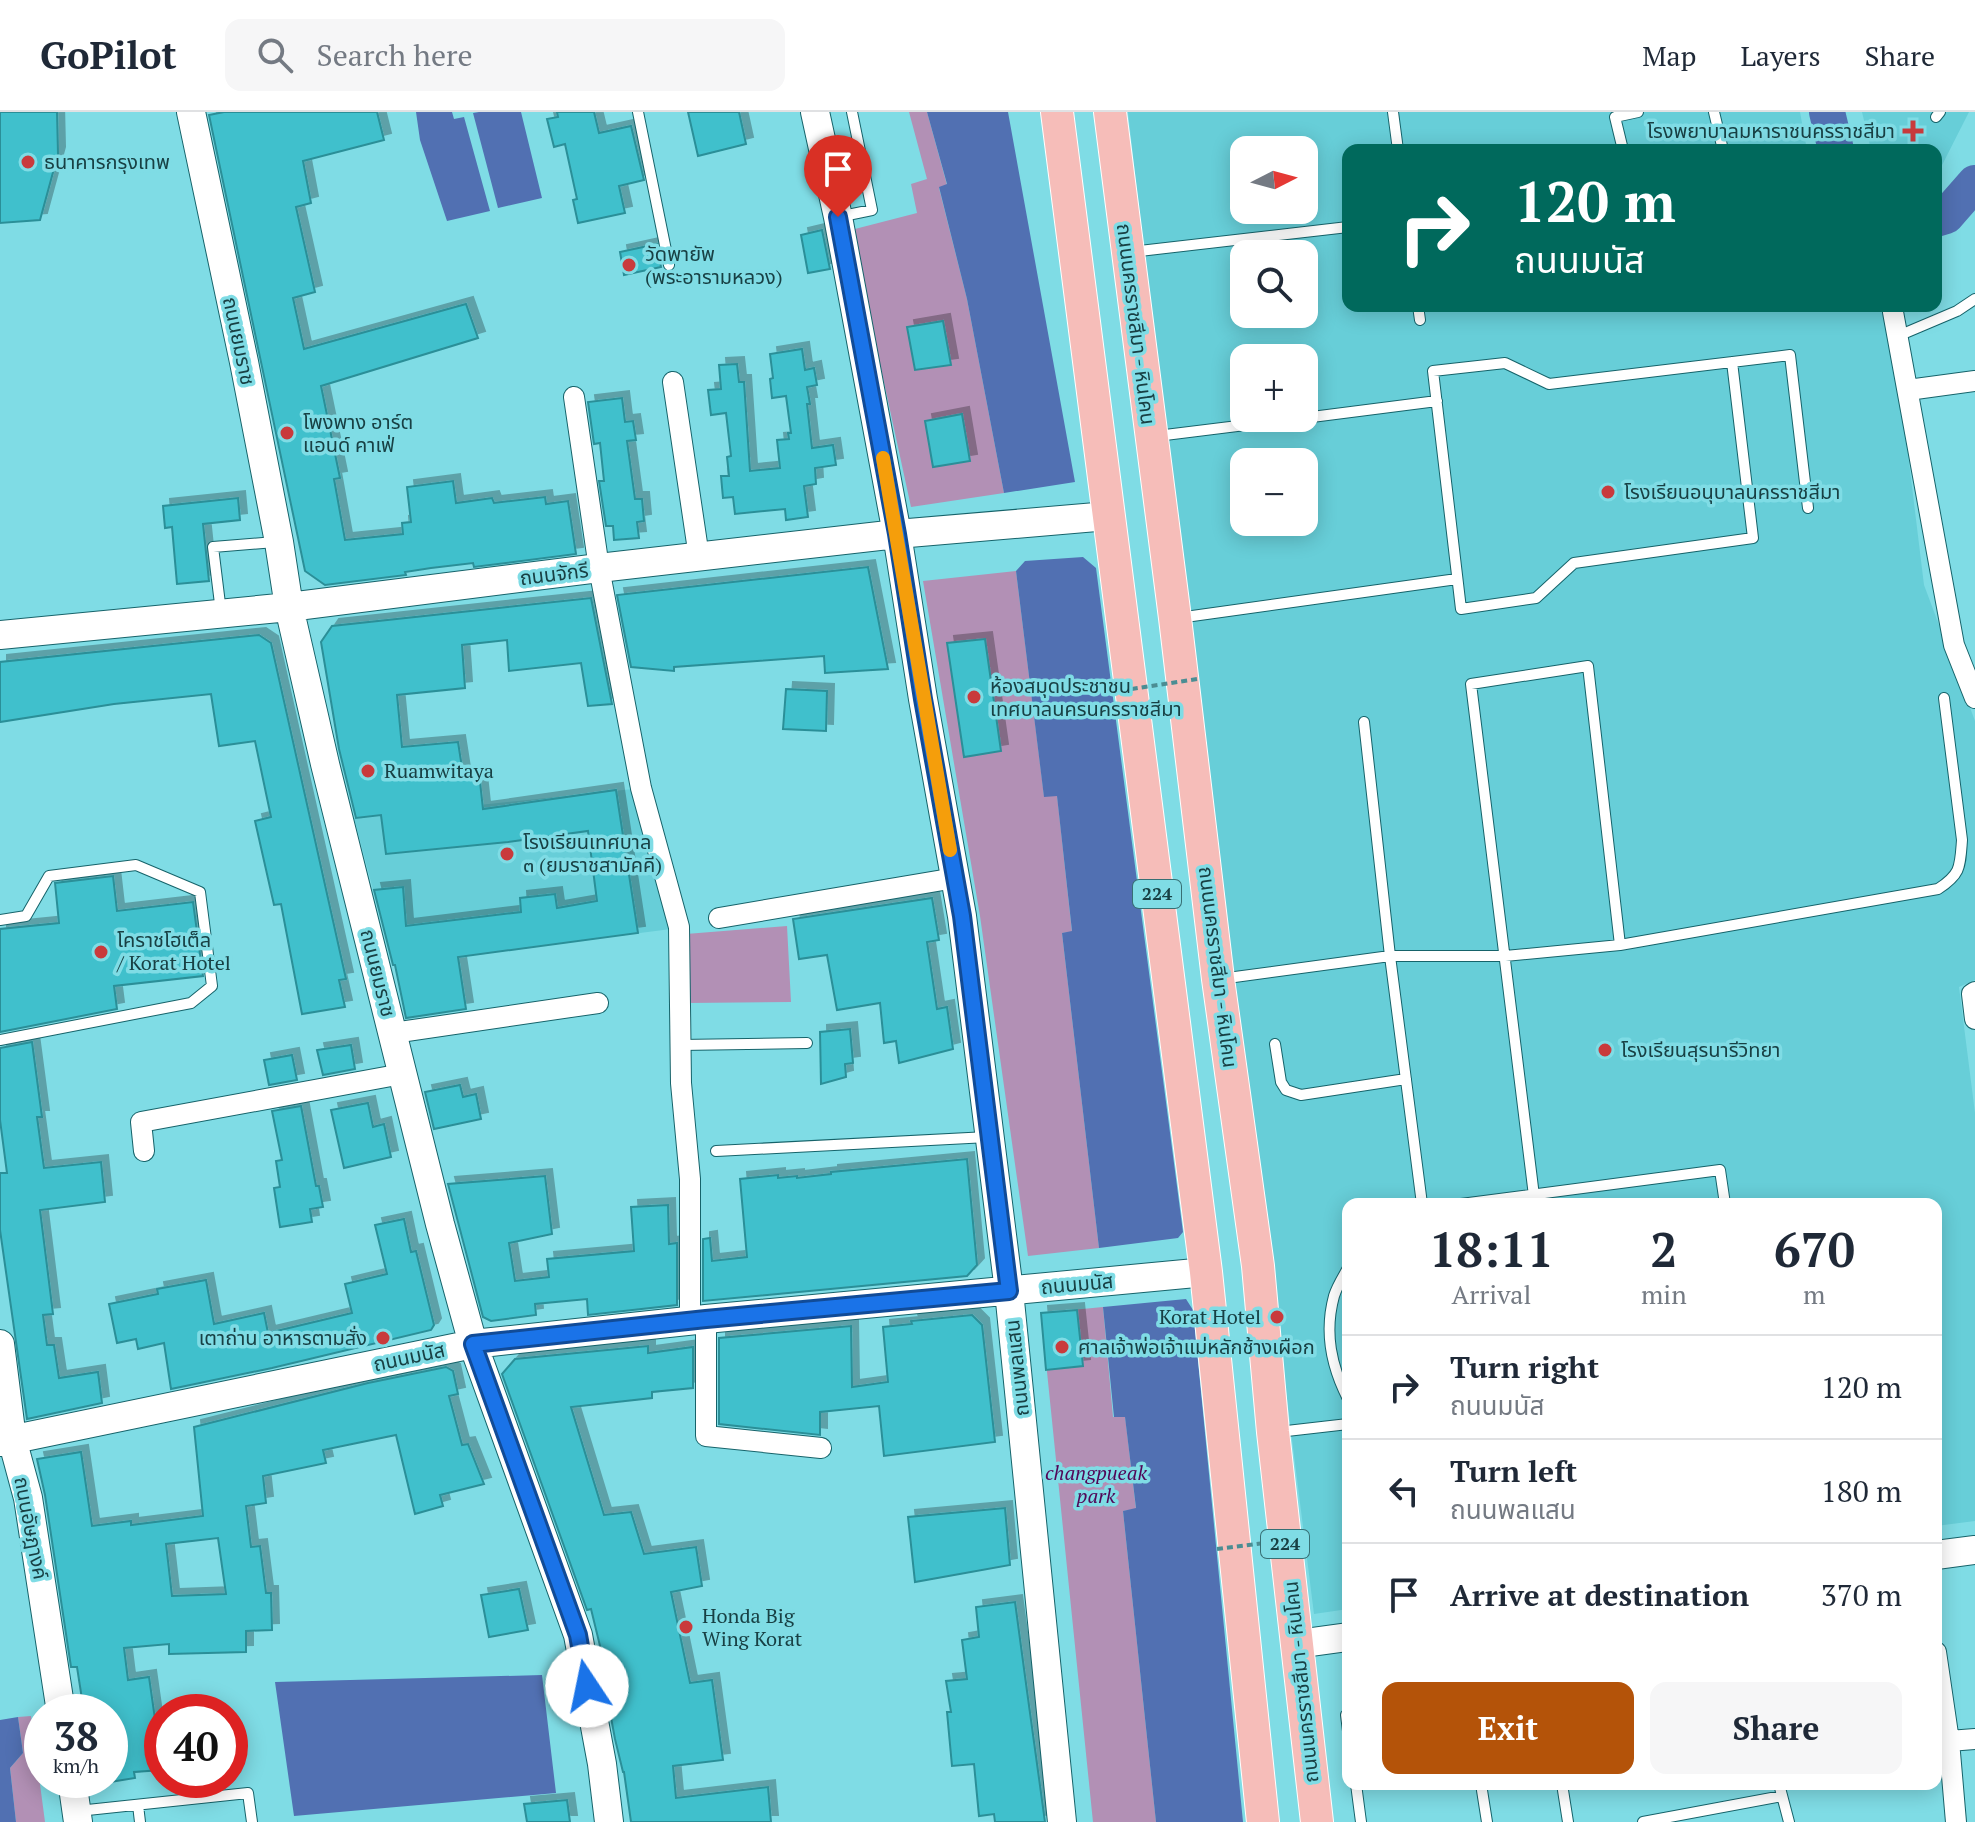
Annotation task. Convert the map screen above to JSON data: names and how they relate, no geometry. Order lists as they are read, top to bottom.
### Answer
{
  "streets": {
    "main road": ["ถนนนครราชสีมา - หินโคน", "224"],
    "street": [
      "ถนนยมราช",
      "ถนนจักรี",
      "ถนนมนัส",
      "ถนนพลแสน",
      "ถนนอัษฎางค์"
    ]
  },
  "crossings": [
    ["ถนนยมราช", "ถนนจักรี"],
    ["ถนนยมราช", "ถนนมนัส"],
    ["ถนนจักรี", "224"],
    ["ถนนจักรี", "ถนนพลแสน"],
    ["224", "ถนนมนัส"],
    ["ถนนมนัส", "ถนนพลแสน"],
    ["ถนนมนัส", "ถนนอัษฎางค์"]
  ],
  "parks": ["changpueak park"],
  "places": {
    "health": ["โรงพยาบาลมหาราชนครราชสีมา"],
    "other": [
      "ธนาคารกรุงเทพ",
      "วัดพายัพ (พระอารามหลวง)",
      "โพงพาง อาร์ต แอนด์ คาเฟ่",
      "โรงเรียนอนุบาลนครราชสีมา",
      "ห้องสมุดประชาชน เทศบาลนครนครราชสีมา",
      "Ruamwitaya",
      "โรงเรียนเทศบาล ๓ (ยมราชสามัคคี)",
      "โคราชโฮเต็ล / Korat Hotel",
      "โรงเรียนสุรนารีวิทยา",
      "Korat Hotel",
      "เตาถ่าน อาหารตามสั่ง",
      "ศาลเจ้าพ่อเจ้าแม่หลักช้างเผือก",
      "Honda Big Wing Korat"
    ]
  },
  "north": "right",
  "page": {
    "header": "GoPilot",
    "search": "Search here",
    "nav": ["Map", "Layers", "Share"],
    "map_buttons": ["+", "−"],
    "turn": ["120 m", "ถนนมนัส"],
    "eta": [
      "18:11",
      "Arrival",
      "2",
      "min",
      "670",
      "m"
    ],
    "list": [
      {
        "name": "Turn right",
        "note": "ถนนมนัส",
        "value": "120 m"
      },
      {
        "name": "Turn left",
        "note": "ถนนพลแสน",
        "value": "180 m"
      },
      {
        "name": "Arrive at destination",
        "value": "370 m"
      }
    ],
    "buttons": ["Exit", "Share"],
    "speed": "38 km/h",
    "limit": "40"
  }
}
